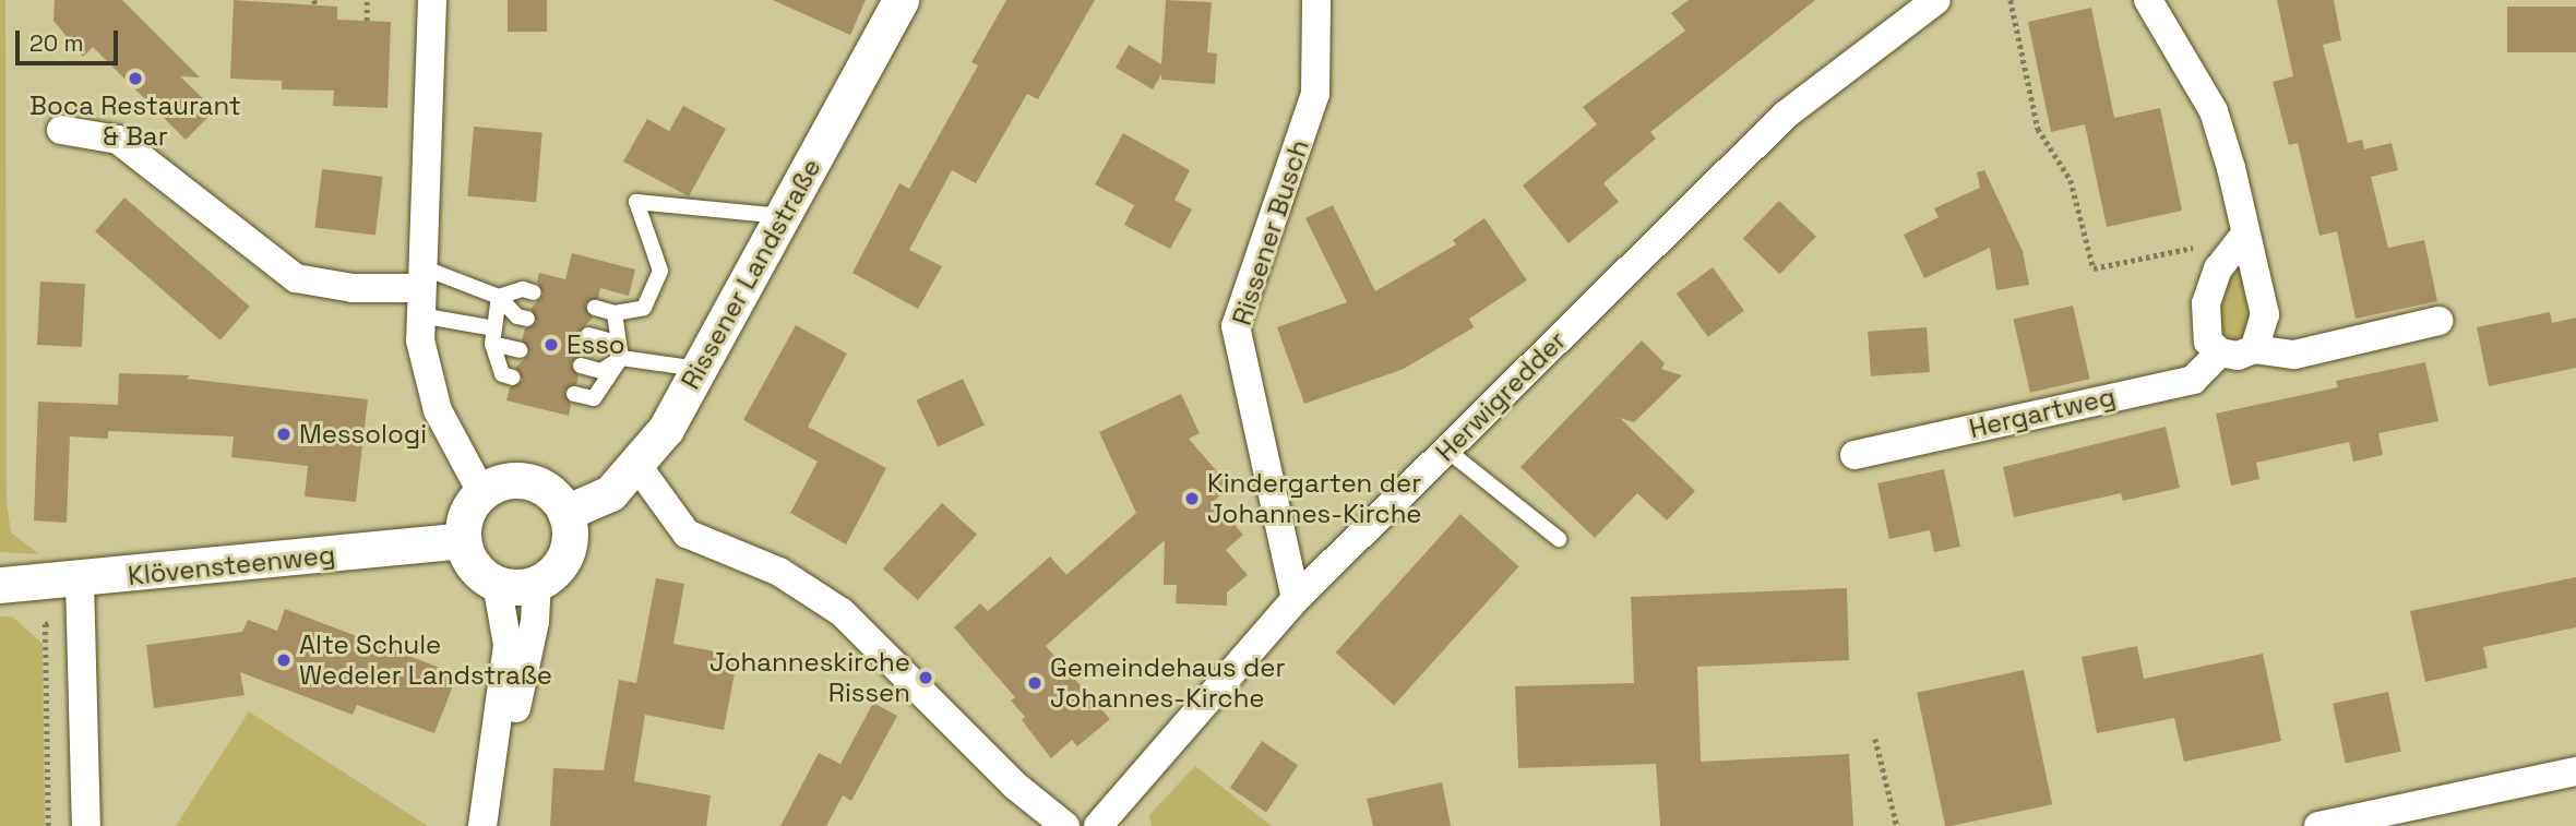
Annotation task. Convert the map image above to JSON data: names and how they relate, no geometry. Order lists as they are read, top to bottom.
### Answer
{
  "streets": {
    "street": [
      "Rissener Busch",
      "Rissener Landstraße",
      "Herwigredder",
      "Hergartweg",
      "Klövensteenweg"
    ]
  },
  "crossings": [
    ["Rissener Busch", "Herwigredder"],
    ["Rissener Landstraße", "Klövensteenweg"]
  ],
  "places": [
    "Boca Restaurant & Bar",
    "Esso",
    "Messologi",
    "Kindergarten der Johannes-Kirche",
    "Alte Schule Wedeler Landstraße",
    "Johanneskirche Rissen",
    "Gemeindehaus der Johannes-Kirche"
  ],
  "scale_bar": "20 m"
}
